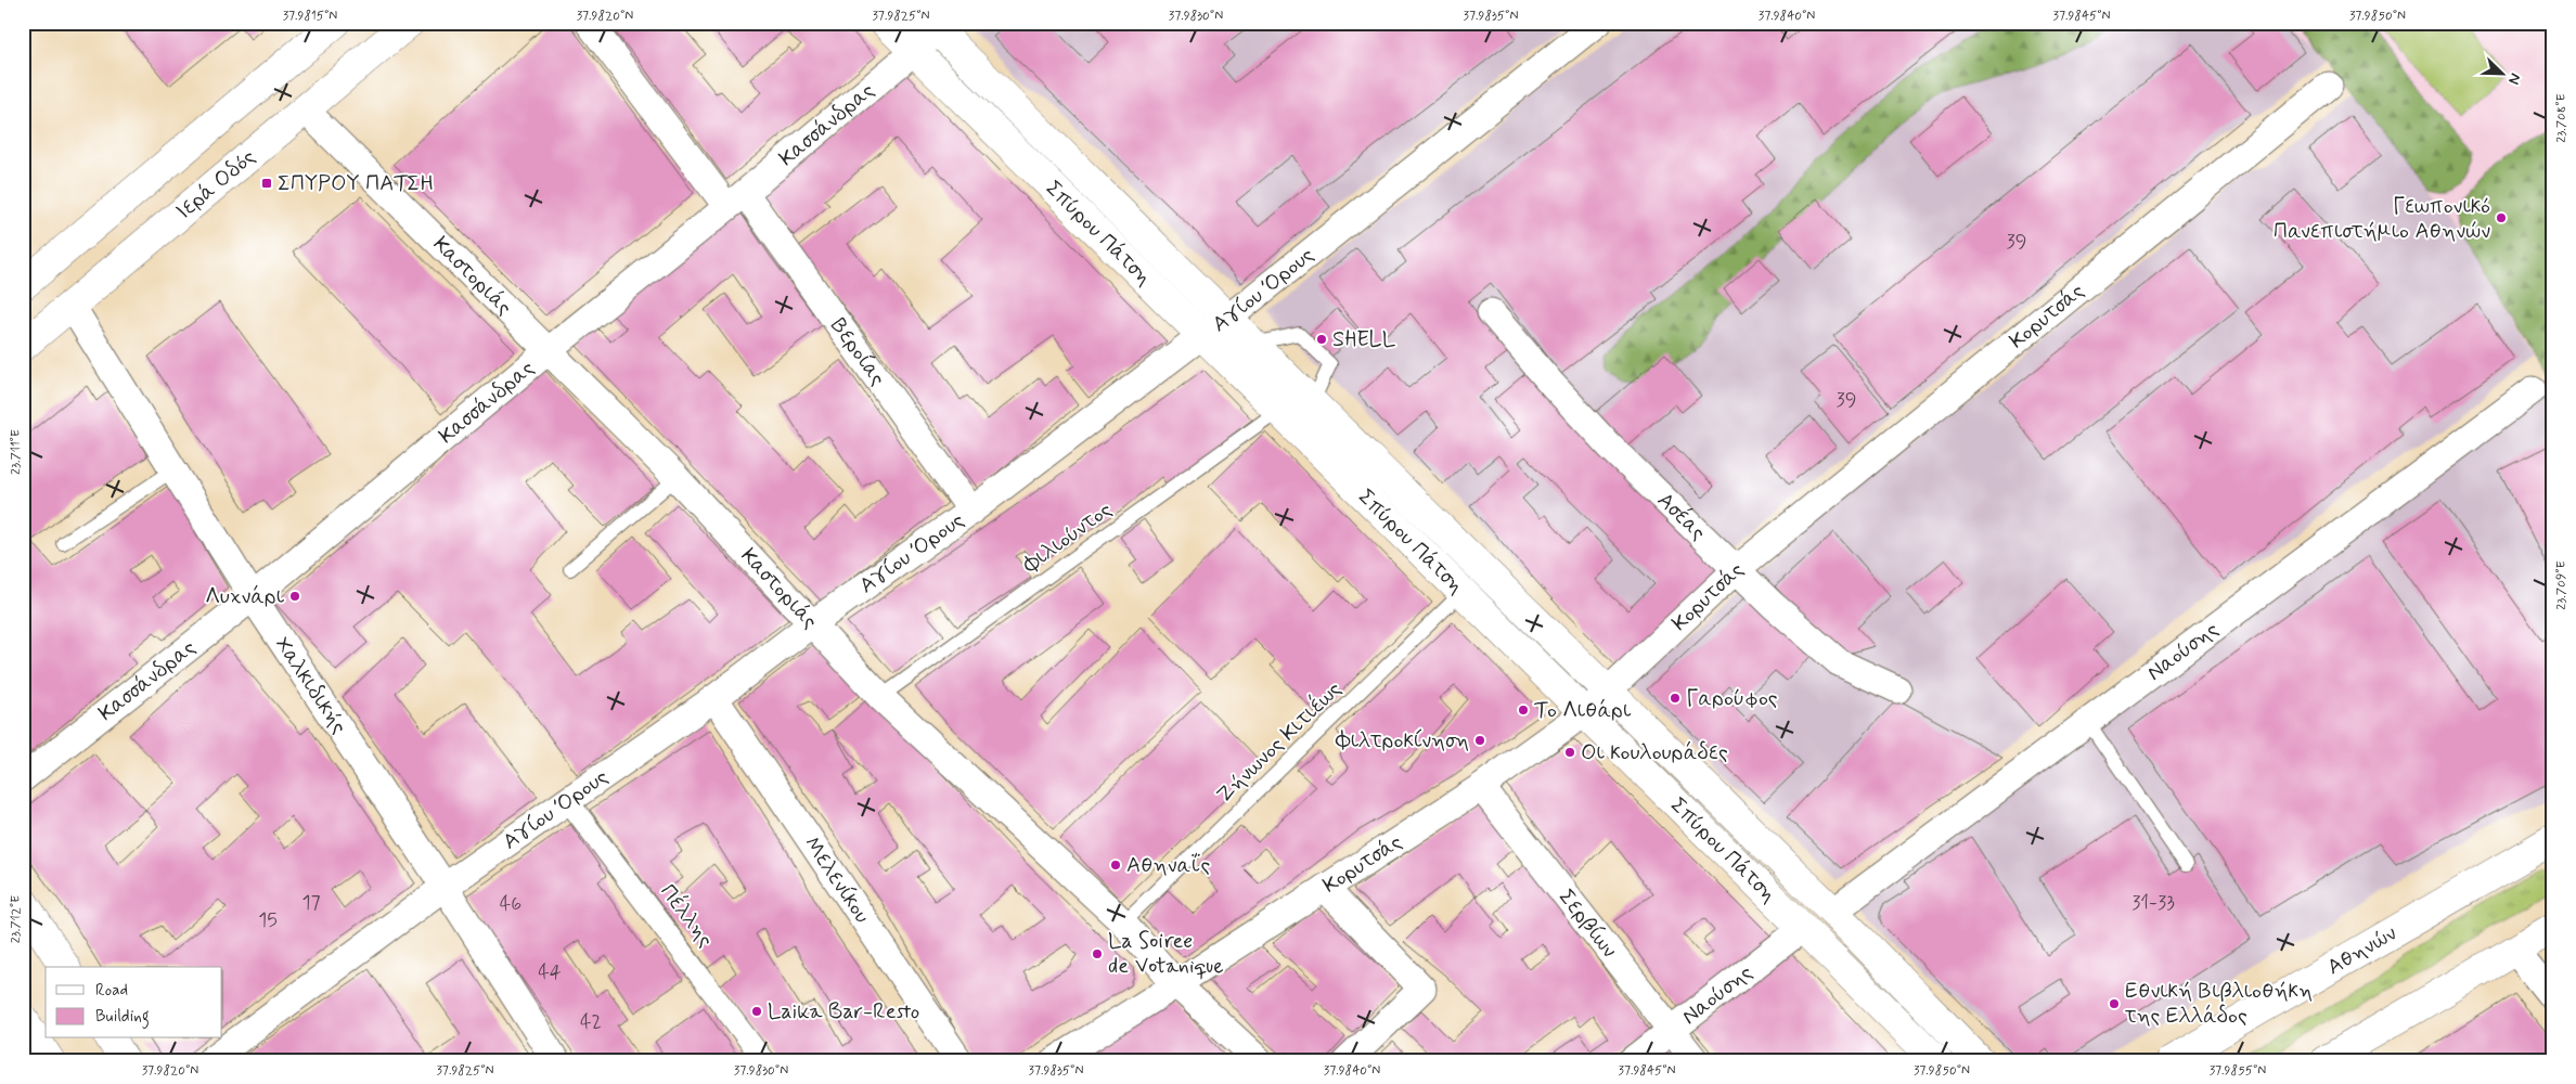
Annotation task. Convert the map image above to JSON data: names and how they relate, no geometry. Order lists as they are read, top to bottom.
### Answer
{
  "streets": {
    "main road": ["Ιερά Οδός", "Σπύρου Πάτση", "Αθηνών"],
    "street": [
      "Κασσάνδρας",
      "Καστοριάς",
      "Αγίου Όρους",
      "Κορυτσάς",
      "Βεροίας",
      "Ασέας",
      "Ναούσης",
      "Χαλκιδικής",
      "Μελενίκου",
      "Πέλλης",
      "Σερβίων"
    ],
    "lane": ["Φιλιούντος", "Ζήνωνος Κιτιέως"]
  },
  "crossings": [
    ["Κασσάνδρας", "Σπύρου Πάτση"],
    ["Κασσάνδρας", "Καστοριάς"],
    ["Κασσάνδρας", "Βεροίας"],
    ["Κασσάνδρας", "Χαλκιδικής"],
    ["Ιερά Οδός", "Καστοριάς"],
    ["Ιερά Οδός", "Χαλκιδικής"],
    ["Σπύρου Πάτση", "Αγίου Όρους"],
    ["Σπύρου Πάτση", "Κορυτσάς"],
    ["Σπύρου Πάτση", "Φιλιούντος"],
    ["Σπύρου Πάτση", "Ναούσης"],
    ["Σπύρου Πάτση", "Ζήνωνος Κιτιέως"],
    ["Καστοριάς", "Αγίου Όρους"],
    ["Καστοριάς", "Κορυτσάς"],
    ["Καστοριάς", "Φιλιούντος"],
    ["Καστοριάς", "Ζήνωνος Κιτιέως"],
    ["Αγίου Όρους", "Βεροίας"],
    ["Αγίου Όρους", "Χαλκιδικής"],
    ["Αγίου Όρους", "Μελενίκου"],
    ["Αγίου Όρους", "Πέλλης"],
    ["Κορυτσάς", "Ασέας"],
    ["Κορυτσάς", "Σερβίων"],
    ["Ναούσης", "Σερβίων"]
  ],
  "places": {
    "transit": ["ΣΠΥΡΟΥ ΠΑΤΣΗ"],
    "other": [
      "Γεωπονικό Πανεπιστήμιο Αθηνών",
      "SHELL",
      "Λυχνάρι",
      "Γαρούφος",
      "Το Λιθάρι",
      "Φιλτροκίνηση",
      "Οι κουλουράδες",
      "Αθηναΐς",
      "La Soiree de Votanique",
      "Εθνική Βιβλιοθήκη της Ελλάδος",
      "Laika Bar-Resto"
    ]
  },
  "house_numbers": [
    "39",
    "39",
    "17",
    "31-33",
    "46",
    "15",
    "44",
    "42"
  ],
  "legend": ["Road", "Building"],
  "north": "bottom right",
  "coordinates": [
    "37.9815°N",
    "37.9820°N",
    "37.9825°N",
    "37.9830°N",
    "37.9835°N",
    "37.9840°N",
    "37.9845°N",
    "37.9850°N",
    "23.708°E",
    "23.711°E",
    "23.709°E",
    "23.712°E",
    "37.9855°N"
  ]
}
